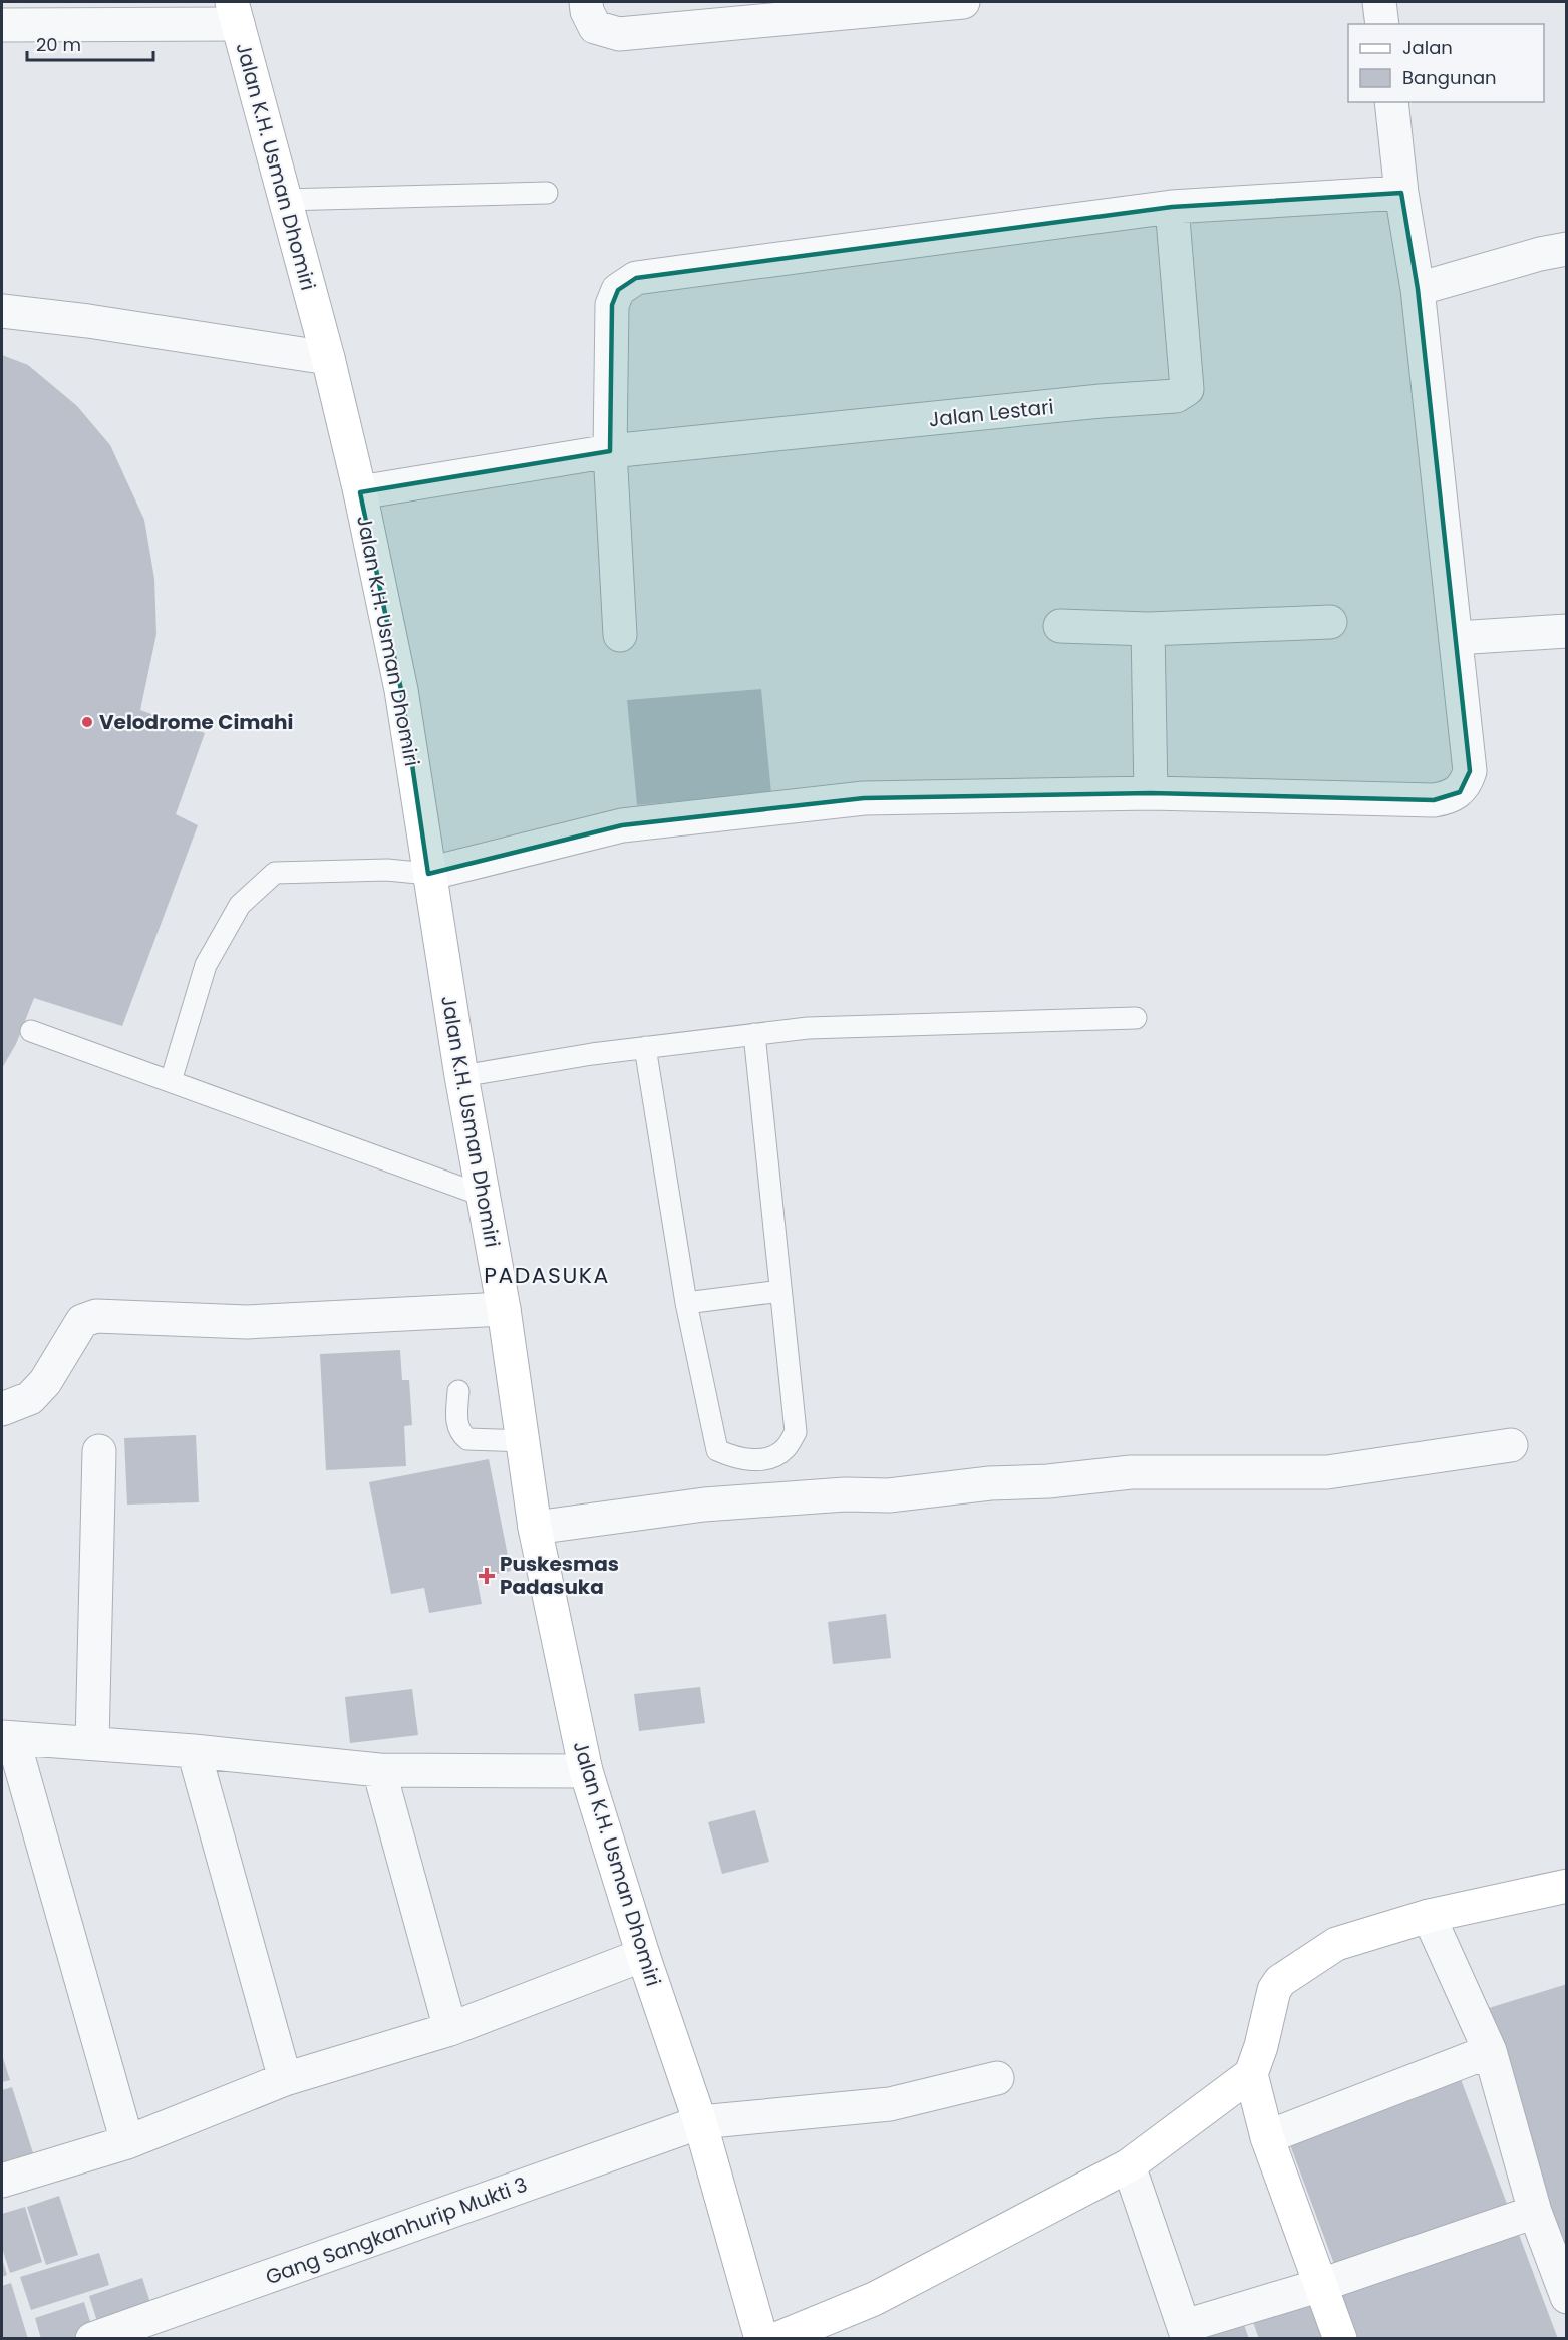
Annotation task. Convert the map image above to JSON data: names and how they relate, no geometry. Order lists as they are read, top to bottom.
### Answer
{
  "streets": {
    "main road": ["Jalan K.H. Usman Dhomiri"],
    "street": ["Jalan Lestari", "Gang Sangkanhurip Mukti 3"]
  },
  "crossings": [
    ["Jalan K.H. Usman Dhomiri", "Gang Sangkanhurip Mukti 3"]
  ],
  "districts": ["PADASUKA"],
  "places": {
    "other": ["Velodrome Cimahi"],
    "health": ["Puskesmas Padasuka"]
  },
  "legend": ["Jalan", "Bangunan"],
  "scale_bar": "20 m"
}
